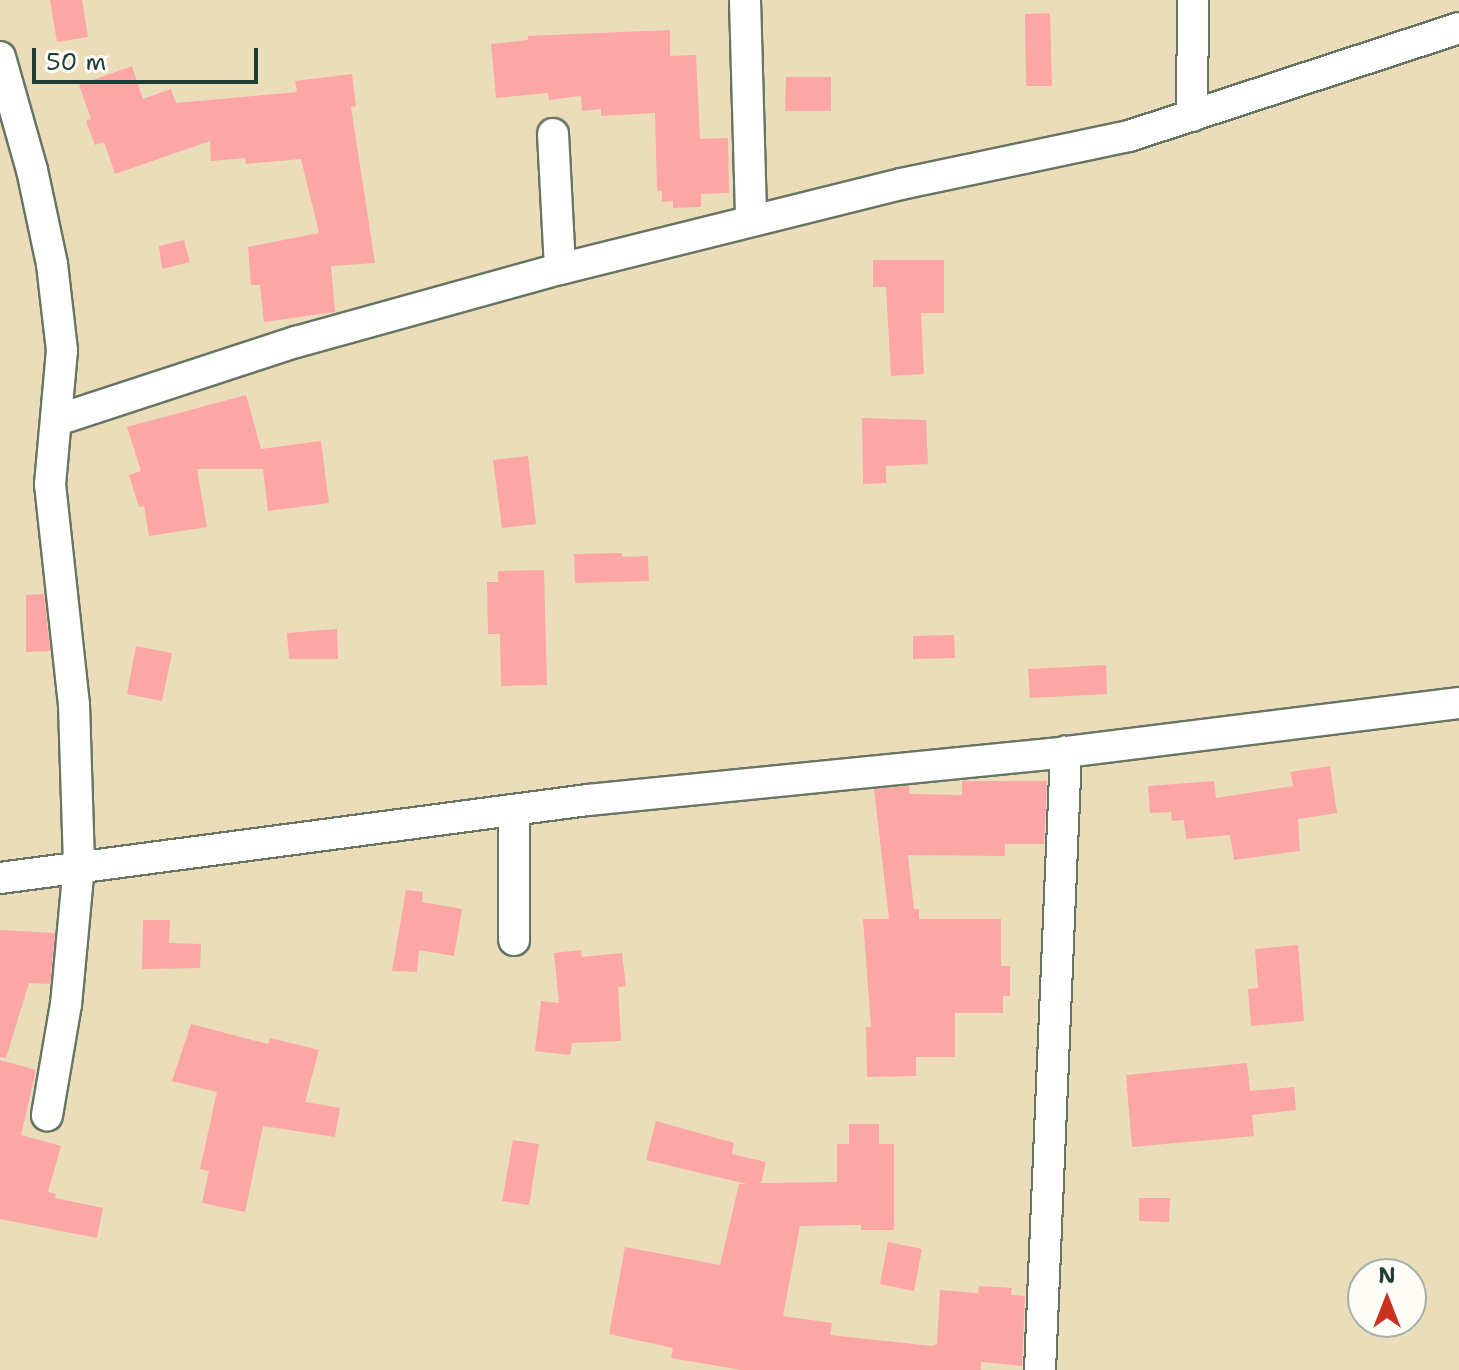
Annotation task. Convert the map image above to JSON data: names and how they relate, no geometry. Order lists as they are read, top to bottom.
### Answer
{
  "scale_bar": "50 m",
  "north": "top"
}
